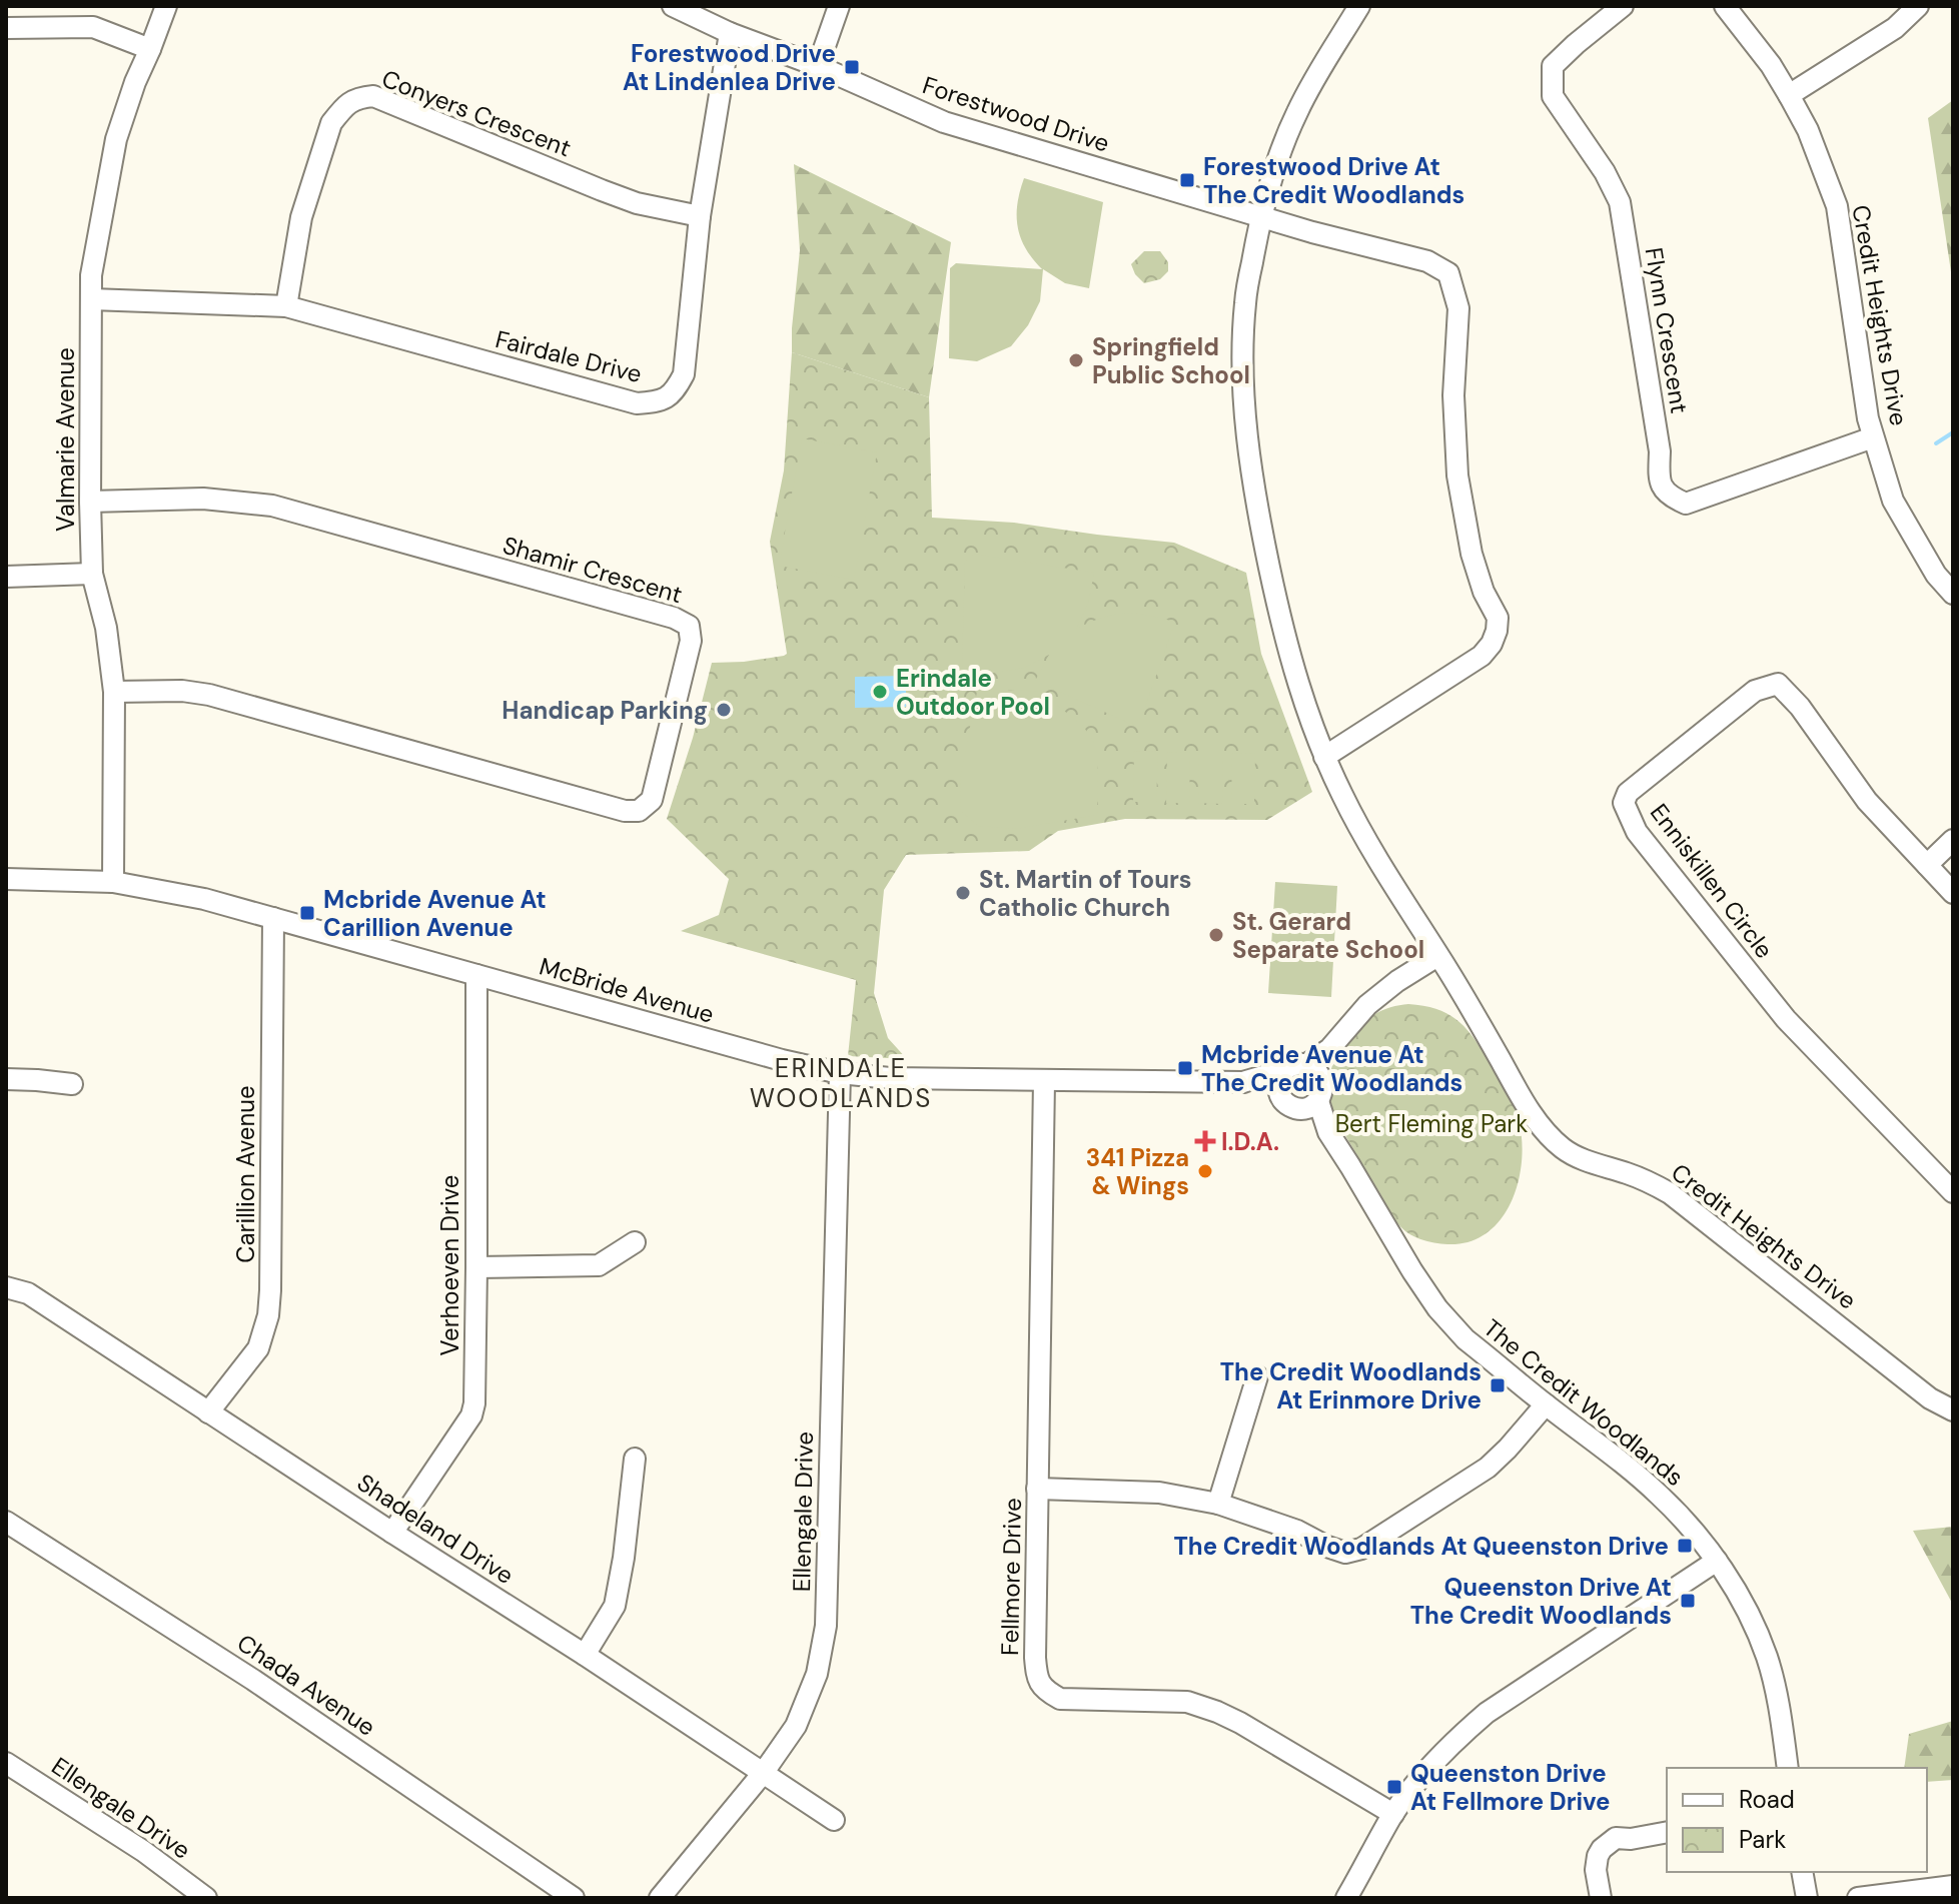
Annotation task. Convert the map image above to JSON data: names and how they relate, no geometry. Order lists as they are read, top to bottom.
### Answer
{
  "streets": {
    "street": [
      "Conyers Crescent",
      "Forestwood Drive",
      "Credit Heights Drive",
      "Flynn Crescent",
      "Fairdale Drive",
      "Valmarie Avenue",
      "Shamir Crescent",
      "Enniskillen Circle",
      "McBride Avenue",
      "Carillion Avenue",
      "Verhoeven Drive",
      "The Credit Woodlands",
      "Ellengale Drive",
      "Shadeland Drive",
      "Fellmore Drive",
      "Chada Avenue"
    ]
  },
  "crossings": [
    ["Conyers Crescent", "Fairdale Drive"],
    ["Forestwood Drive", "Fairdale Drive"],
    ["Credit Heights Drive", "Flynn Crescent"],
    ["Fairdale Drive", "Valmarie Avenue"],
    ["Valmarie Avenue", "Shamir Crescent"],
    ["Valmarie Avenue", "McBride Avenue"],
    ["McBride Avenue", "Carillion Avenue"],
    ["McBride Avenue", "Verhoeven Drive"],
    ["McBride Avenue", "The Credit Woodlands"],
    ["McBride Avenue", "Ellengale Drive"],
    ["McBride Avenue", "Fellmore Drive"],
    ["Carillion Avenue", "Shadeland Drive"],
    ["Verhoeven Drive", "Shadeland Drive"],
    ["Ellengale Drive", "Shadeland Drive"]
  ],
  "districts": ["ERINDALE WOODLANDS"],
  "parks": ["Bert Fleming Park"],
  "places": {
    "transit": [
      "Forestwood Drive At Lindenlea Drive",
      "Forestwood Drive At The Credit Woodlands",
      "Mcbride Avenue At Carillion Avenue",
      "Mcbride Avenue At The Credit Woodlands",
      "The Credit Woodlands At Erinmore Drive",
      "The Credit Woodlands At Queenston Drive",
      "Queenston Drive At The Credit Woodlands",
      "Queenston Drive At Fellmore Drive"
    ],
    "other": [
      "Springfield Public School",
      "Erindale Outdoor Pool",
      "Handicap Parking",
      "St. Martin of Tours Catholic Church",
      "St. Gerard Separate School",
      "341 Pizza & Wings"
    ],
    "health": ["I.D.A."]
  },
  "legend": ["Road", "Park"]
}
